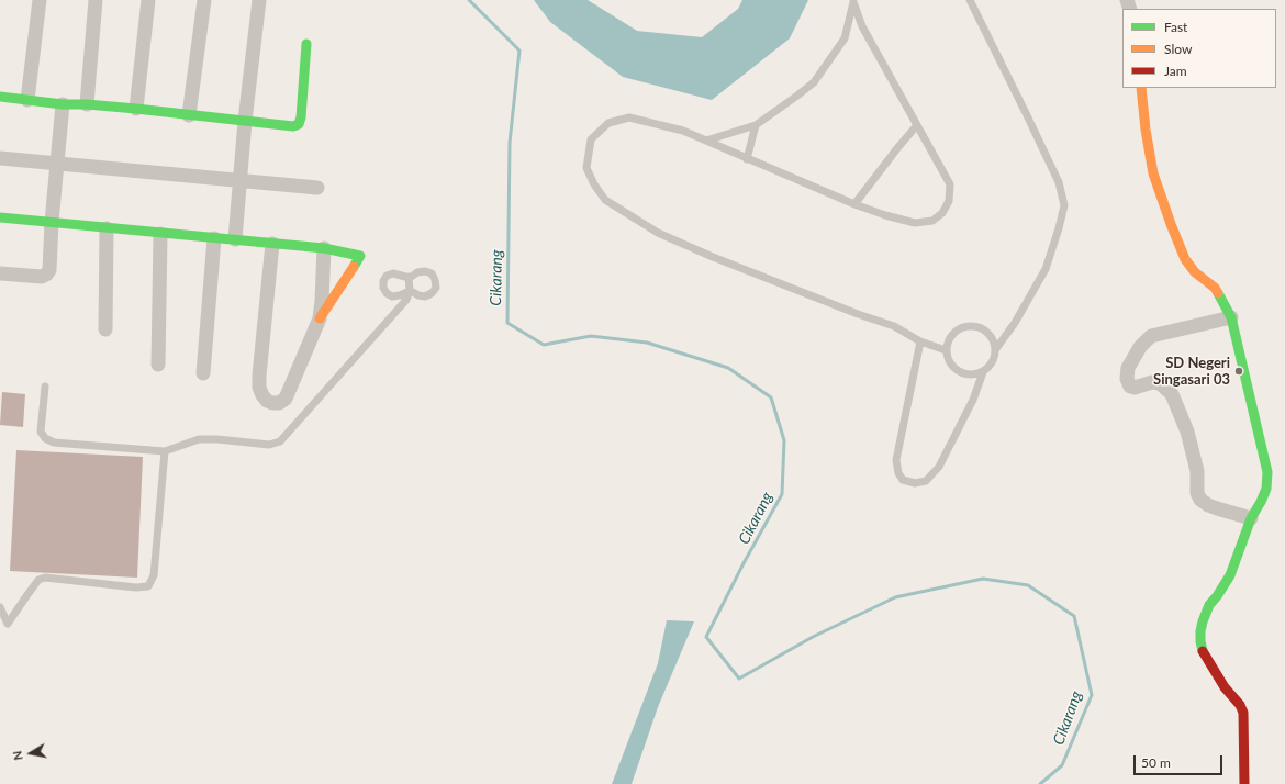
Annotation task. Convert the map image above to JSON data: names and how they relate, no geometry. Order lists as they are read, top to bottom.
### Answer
{
  "water": ["Cikarang"],
  "places": ["SD Negeri Singasari 03"],
  "legend": ["Fast", "Slow", "Jam"],
  "scale_bar": "50 m",
  "north": "left"
}
